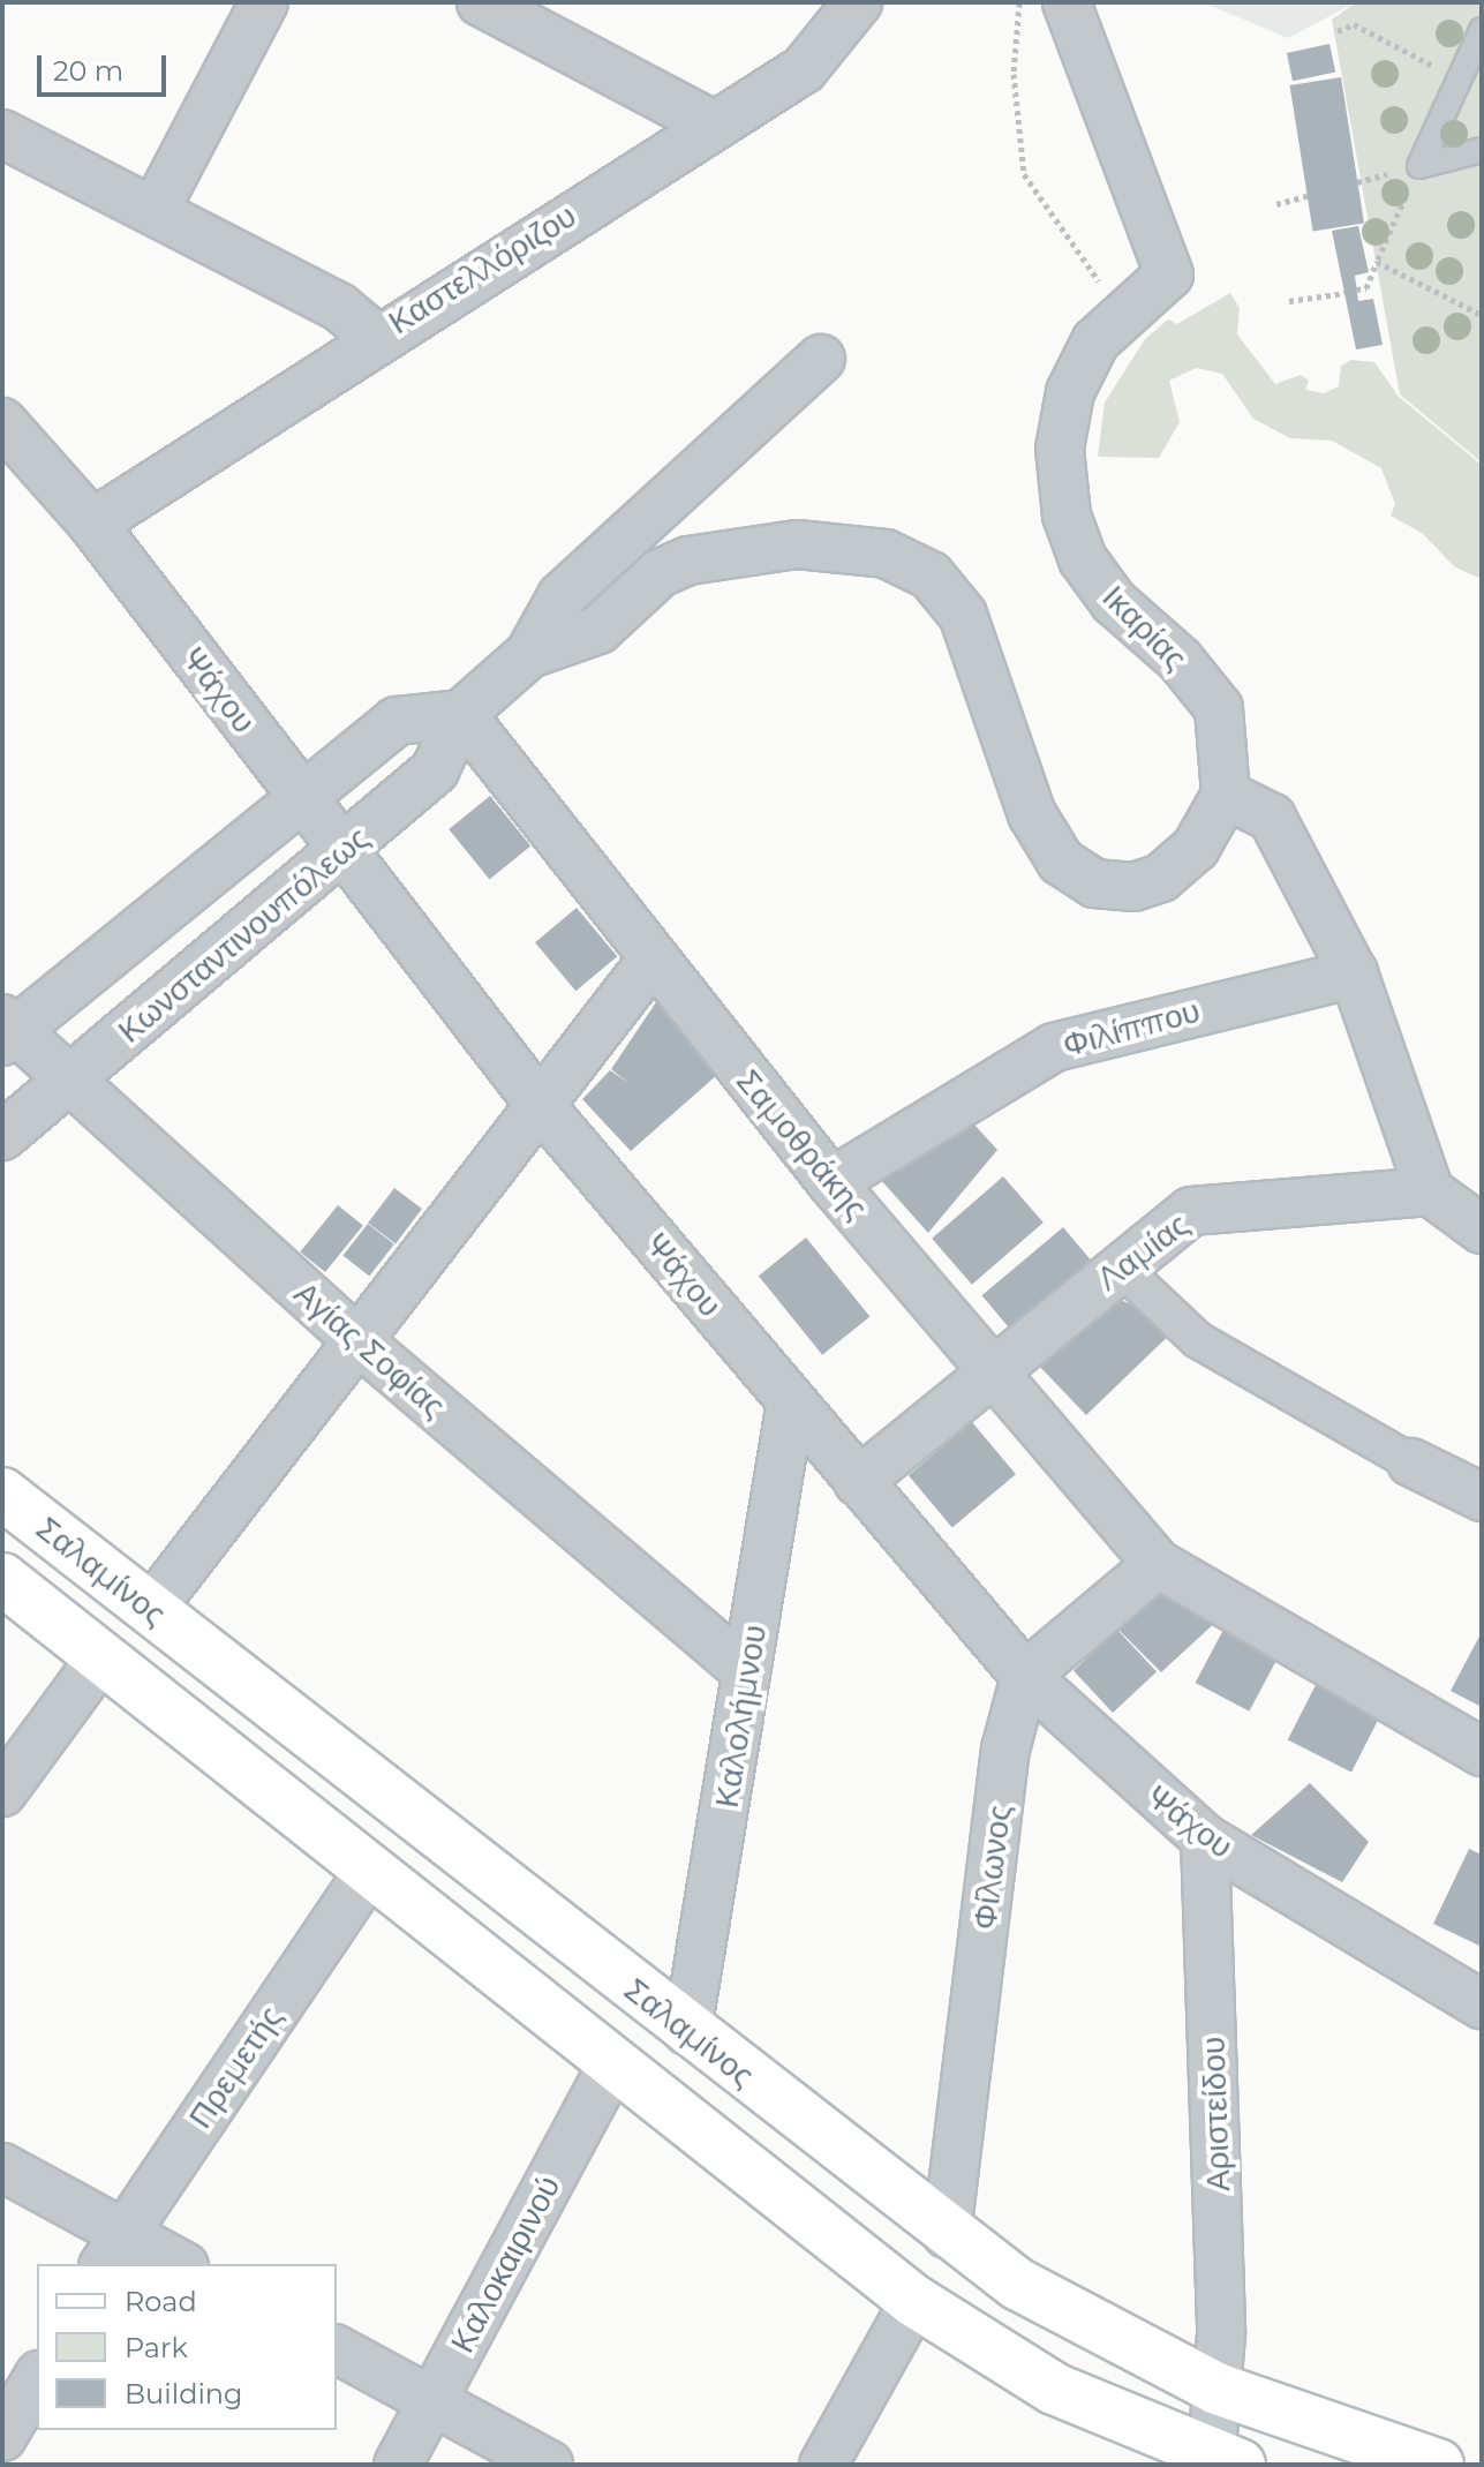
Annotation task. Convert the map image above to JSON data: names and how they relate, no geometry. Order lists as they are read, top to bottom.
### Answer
{
  "streets": {
    "main road": ["Σαλαμίνος"],
    "street": [
      "Καστελλόριζου",
      "Ικαρίας",
      "Ψάχου",
      "Κωνσταντινουπόλεως",
      "Φιλίππου",
      "Σαμοθράκης",
      "Λαμίας",
      "Αγίας Σοφίας",
      "Καλολήμνου",
      "Φίλωνος",
      "Πρεμετής",
      "Αριστείδου",
      "Καλοκαιρινού"
    ]
  },
  "crossings": [
    ["Καστελλόριζου", "Ψάχου"],
    ["Ικαρίας", "Κωνσταντινουπόλεως"],
    ["Ψάχου", "Κωνσταντινουπόλεως"],
    ["Ψάχου", "Λαμίας"],
    ["Ψάχου", "Καλολήμνου"],
    ["Ψάχου", "Φίλωνος"],
    ["Ψάχου", "Αριστείδου"],
    ["Κωνσταντινουπόλεως", "Σαμοθράκης"],
    ["Κωνσταντινουπόλεως", "Αγίας Σοφίας"],
    ["Φιλίππου", "Σαμοθράκης"],
    ["Σαμοθράκης", "Λαμίας"],
    ["Αγίας Σοφίας", "Καλολήμνου"],
    ["Σαλαμίνος", "Καλολήμνου"],
    ["Σαλαμίνος", "Φίλωνος"],
    ["Σαλαμίνος", "Πρεμετής"],
    ["Σαλαμίνος", "Αριστείδου"],
    ["Σαλαμίνος", "Καλοκαιρινού"]
  ],
  "legend": ["Road", "Park", "Building"],
  "scale_bar": "20 m"
}
